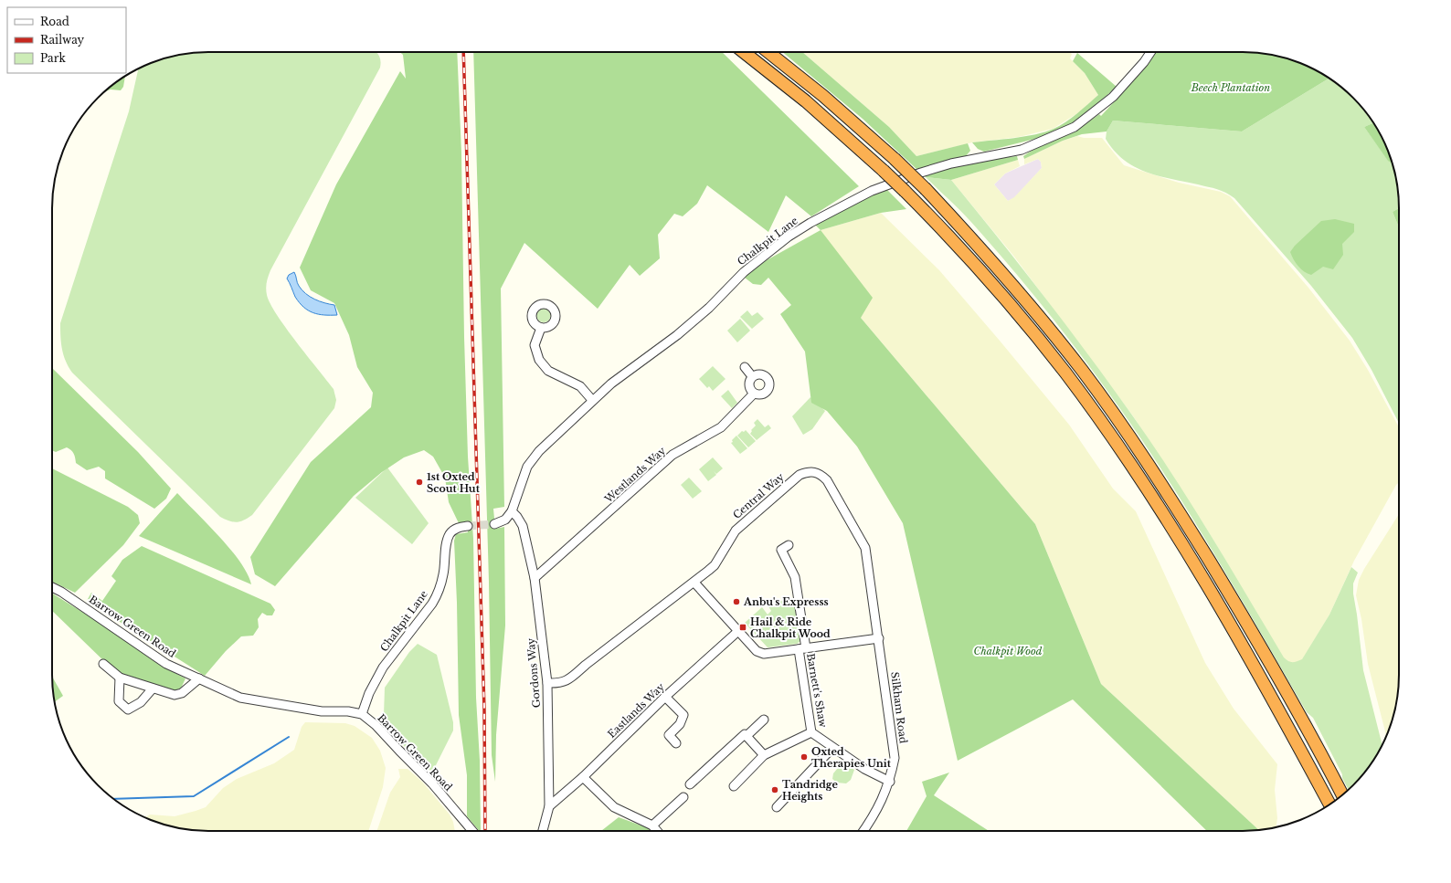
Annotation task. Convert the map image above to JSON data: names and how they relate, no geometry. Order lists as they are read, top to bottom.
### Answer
{
  "streets": {
    "street": [
      "Chalkpit Lane",
      "Westlands Way",
      "Central Way",
      "Barrow Green Road",
      "Gordons Way",
      "Barnett's Shaw",
      "Silkham Road",
      "Eastlands Way"
    ]
  },
  "crossings": [
    ["Chalkpit Lane", "Barrow Green Road"],
    ["Chalkpit Lane", "Gordons Way"],
    ["Westlands Way", "Gordons Way"],
    ["Central Way", "Gordons Way"],
    ["Central Way", "Silkham Road"],
    ["Gordons Way", "Eastlands Way"],
    ["Barnett's Shaw", "Silkham Road"]
  ],
  "parks": ["Beech Plantation", "Chalkpit Wood"],
  "places": {
    "other": [
      "1st Oxted Scout Hut",
      "Anbu's Expresss",
      "Oxted Therapies Unit",
      "Tandridge Heights"
    ],
    "transit": ["Hail & Ride Chalkpit Wood"]
  },
  "legend": ["Road", "Railway", "Park"]
}
